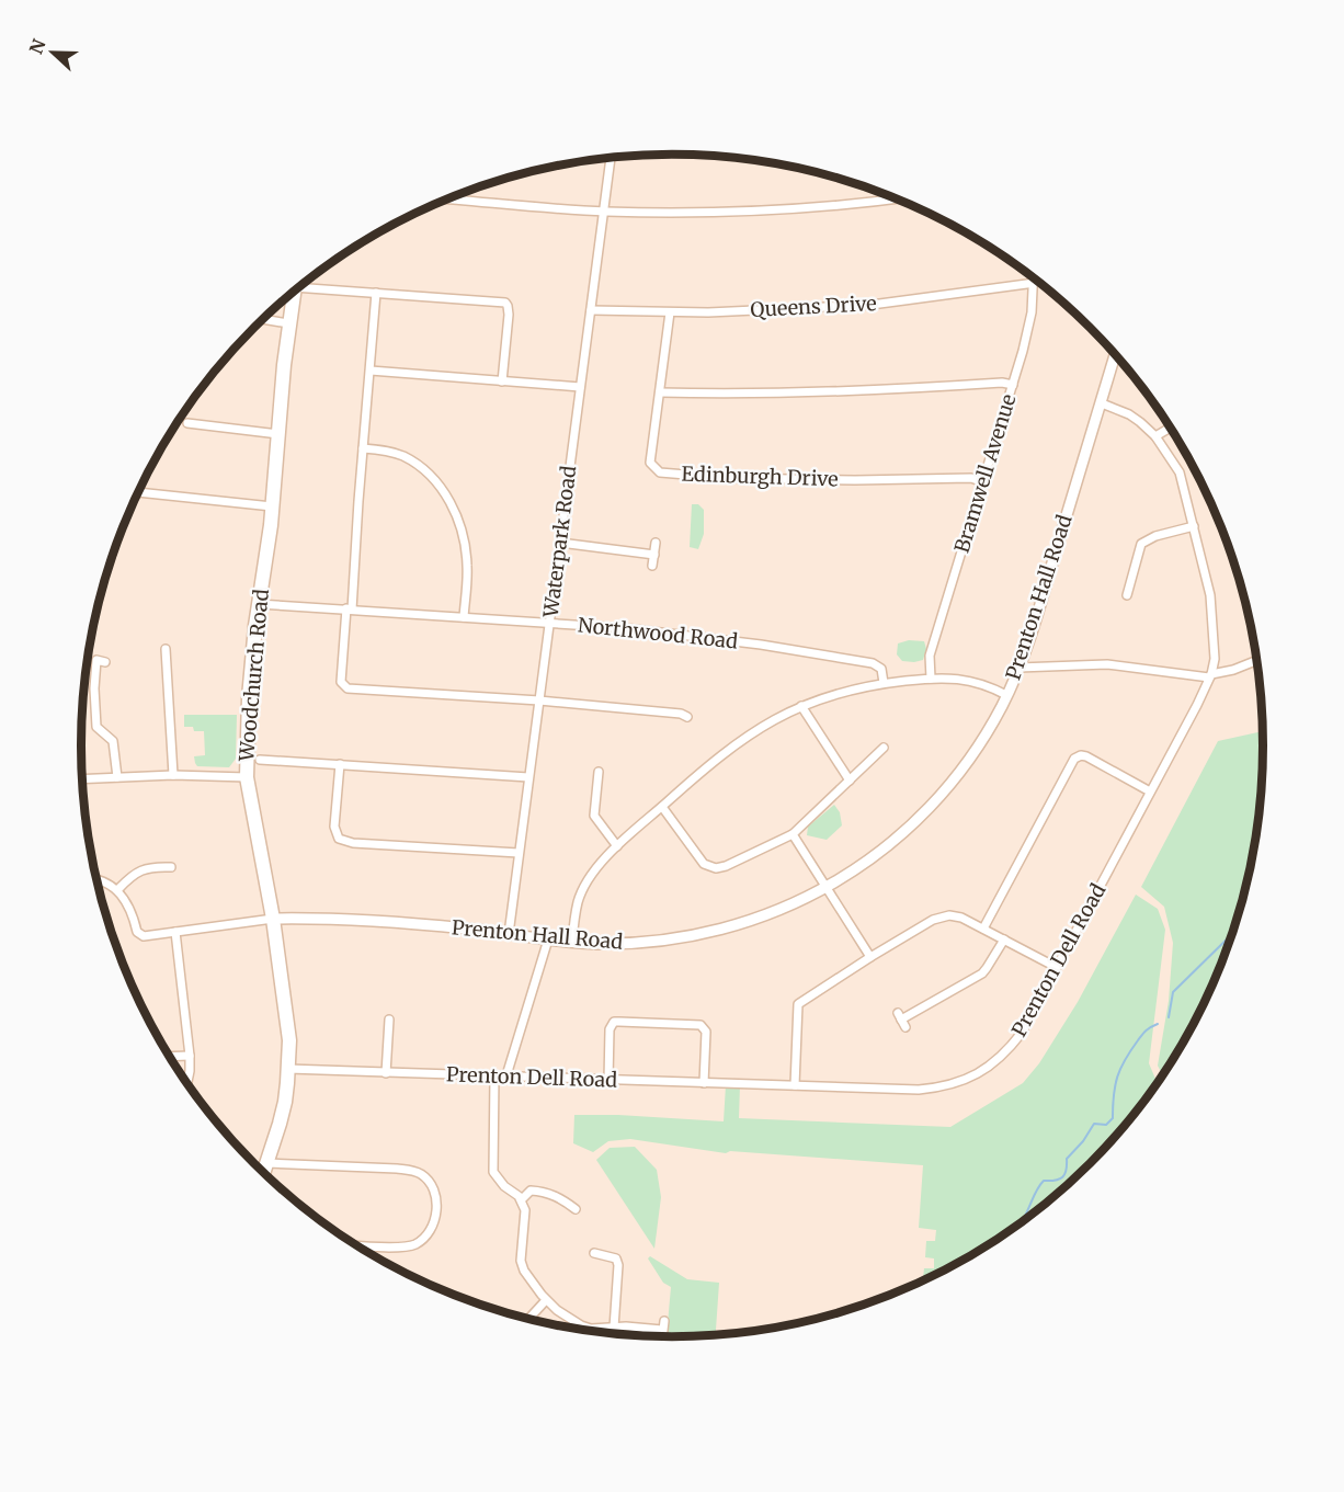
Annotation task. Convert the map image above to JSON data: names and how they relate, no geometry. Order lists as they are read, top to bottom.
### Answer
{
  "streets": {
    "highway": ["Woodchurch Road"],
    "street": [
      "Queens Drive",
      "Bramwell Avenue",
      "Edinburgh Drive",
      "Waterpark Road",
      "Prenton Hall Road",
      "Northwood Road",
      "Prenton Dell Road"
    ]
  },
  "crossings": [
    ["Queens Drive", "Bramwell Avenue"],
    ["Queens Drive", "Edinburgh Drive"],
    ["Queens Drive", "Waterpark Road"],
    ["Bramwell Avenue", "Edinburgh Drive"],
    ["Waterpark Road", "Prenton Hall Road"],
    ["Waterpark Road", "Northwood Road"],
    ["Prenton Hall Road", "Woodchurch Road"],
    ["Prenton Hall Road", "Prenton Dell Road"],
    ["Northwood Road", "Woodchurch Road"],
    ["Woodchurch Road", "Prenton Dell Road"]
  ],
  "north": "left"
}
